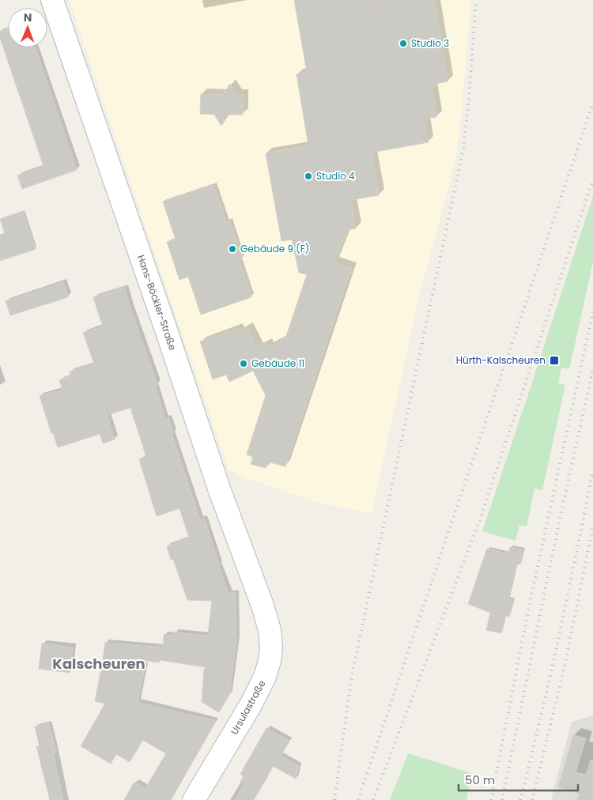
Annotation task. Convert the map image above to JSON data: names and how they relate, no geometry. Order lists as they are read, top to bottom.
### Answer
{
  "streets": {
    "street": ["Hans-Böckler-Straße", "Ursulastraße"]
  },
  "crossings": [
    ["Hans-Böckler-Straße", "Ursulastraße"]
  ],
  "districts": ["Kalscheuren"],
  "places": {
    "other": [
      "Studio 3",
      "Studio 4",
      "Gebäude 9 (F)",
      "Gebäude 11"
    ],
    "transit": ["Hürth-Kalscheuren"]
  },
  "scale_bar": "50 m",
  "north": "top"
}
